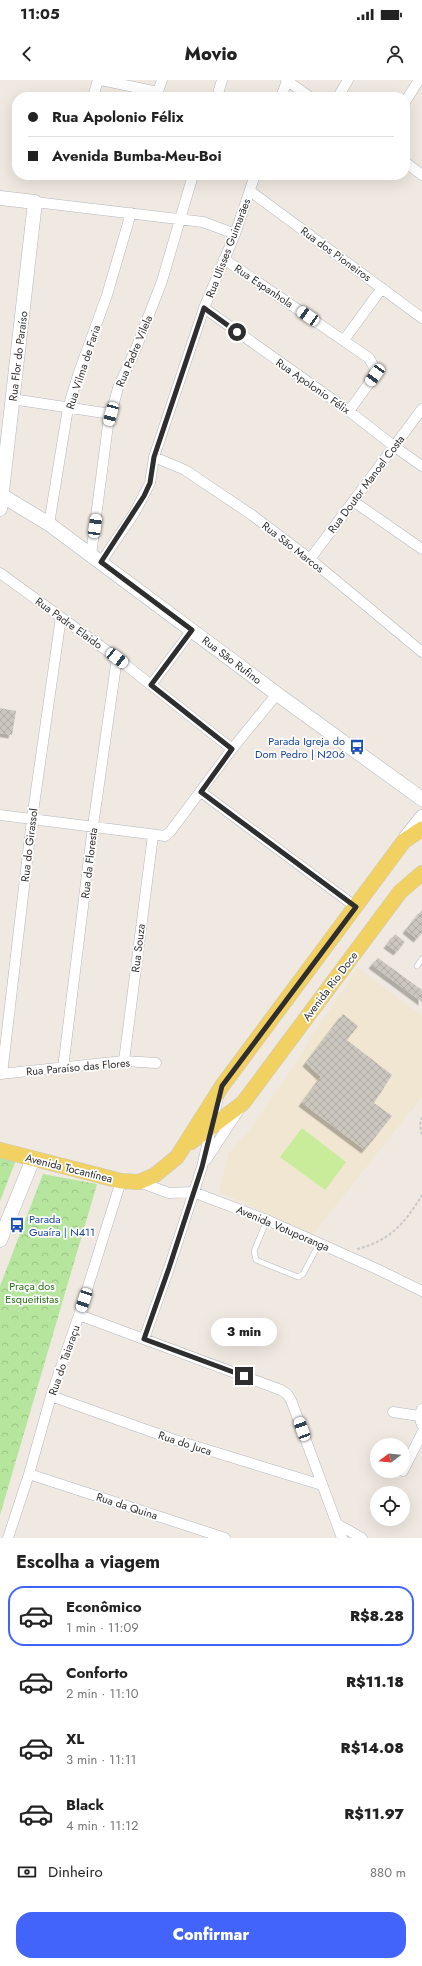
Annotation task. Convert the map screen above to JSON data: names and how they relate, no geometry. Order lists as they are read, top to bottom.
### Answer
{
  "streets": {
    "main road": ["Avenida Rio Doce", "Avenida Tocantínea"],
    "street": [
      "Rua Ulisses Guimarães",
      "Rua dos Pioneiros",
      "Rua Espanhola",
      "Rua Padre Vilela",
      "Rua Flor do Paraíso",
      "Rua Vilma de Faria",
      "Rua Apolonio Félix",
      "Rua Doutor Manoel Costa",
      "Rua São Marcos",
      "Rua Padre Elaido",
      "Rua São Rufino",
      "Rua do Girassol",
      "Rua da Floresta",
      "Rua Souza",
      "Rua Paraíso das Flores",
      "Avenida Votuporanga",
      "Rua do Taiaraçu",
      "Rua do Juca",
      "Rua da Quina"
    ]
  },
  "crossings": [
    ["Rua Ulisses Guimarães", "Rua dos Pioneiros"],
    ["Rua Ulisses Guimarães", "Rua Espanhola"],
    ["Rua Ulisses Guimarães", "Rua Padre Vilela"],
    ["Rua Ulisses Guimarães", "Rua Apolonio Félix"],
    ["Rua Ulisses Guimarães", "Rua São Marcos"],
    ["Rua Ulisses Guimarães", "Rua São Rufino"],
    ["Rua Espanhola", "Rua Apolonio Félix"],
    ["Rua Padre Vilela", "Rua São Rufino"],
    ["Rua Flor do Paraíso", "Rua São Rufino"],
    ["Rua Vilma de Faria", "Rua São Rufino"],
    ["Rua Apolonio Félix", "Rua Doutor Manoel Costa"],
    ["Rua Doutor Manoel Costa", "Rua São Marcos"],
    ["Rua Padre Elaido", "Rua do Girassol"],
    ["Rua Padre Elaido", "Rua da Floresta"],
    ["Rua do Girassol", "Rua Paraíso das Flores"],
    ["Rua da Floresta", "Rua Paraíso das Flores"],
    ["Rua Souza", "Rua Paraíso das Flores"],
    ["Avenida Rio Doce", "Avenida Tocantínea"],
    ["Avenida Rio Doce", "Avenida Votuporanga"],
    ["Avenida Tocantínea", "Avenida Votuporanga"],
    ["Avenida Tocantínea", "Rua do Taiaraçu"],
    ["Rua do Taiaraçu", "Rua do Juca"],
    ["Rua do Taiaraçu", "Rua da Quina"]
  ],
  "parks": ["Praça dos Esqueitistas"],
  "places": {
    "bus stop": ["Parada Igreja do Dom Pedro | N206", "Parada Guaíra | N411"]
  },
  "north": "left",
  "page": {
    "status": "11:05",
    "header": "Movio",
    "banner": ["Rua Apolonio Félix", "Avenida Bumba-Meu-Boi"],
    "bubble": "3 min",
    "heading": "Escolha a viagem",
    "list": [
      {
        "name": "Econômico",
        "note": "1 min · 11:09",
        "value": "R$8.28"
      },
      {
        "name": "Conforto",
        "note": "2 min · 11:10",
        "value": "R$11.18"
      },
      {
        "name": "XL",
        "note": "3 min · 11:11",
        "value": "R$14.08"
      },
      {
        "name": "Black",
        "note": "4 min · 11:12",
        "value": "R$11.97"
      }
    ],
    "pay": ["Dinheiro", "880 m"],
    "buttons": "Confirmar"
  }
}
